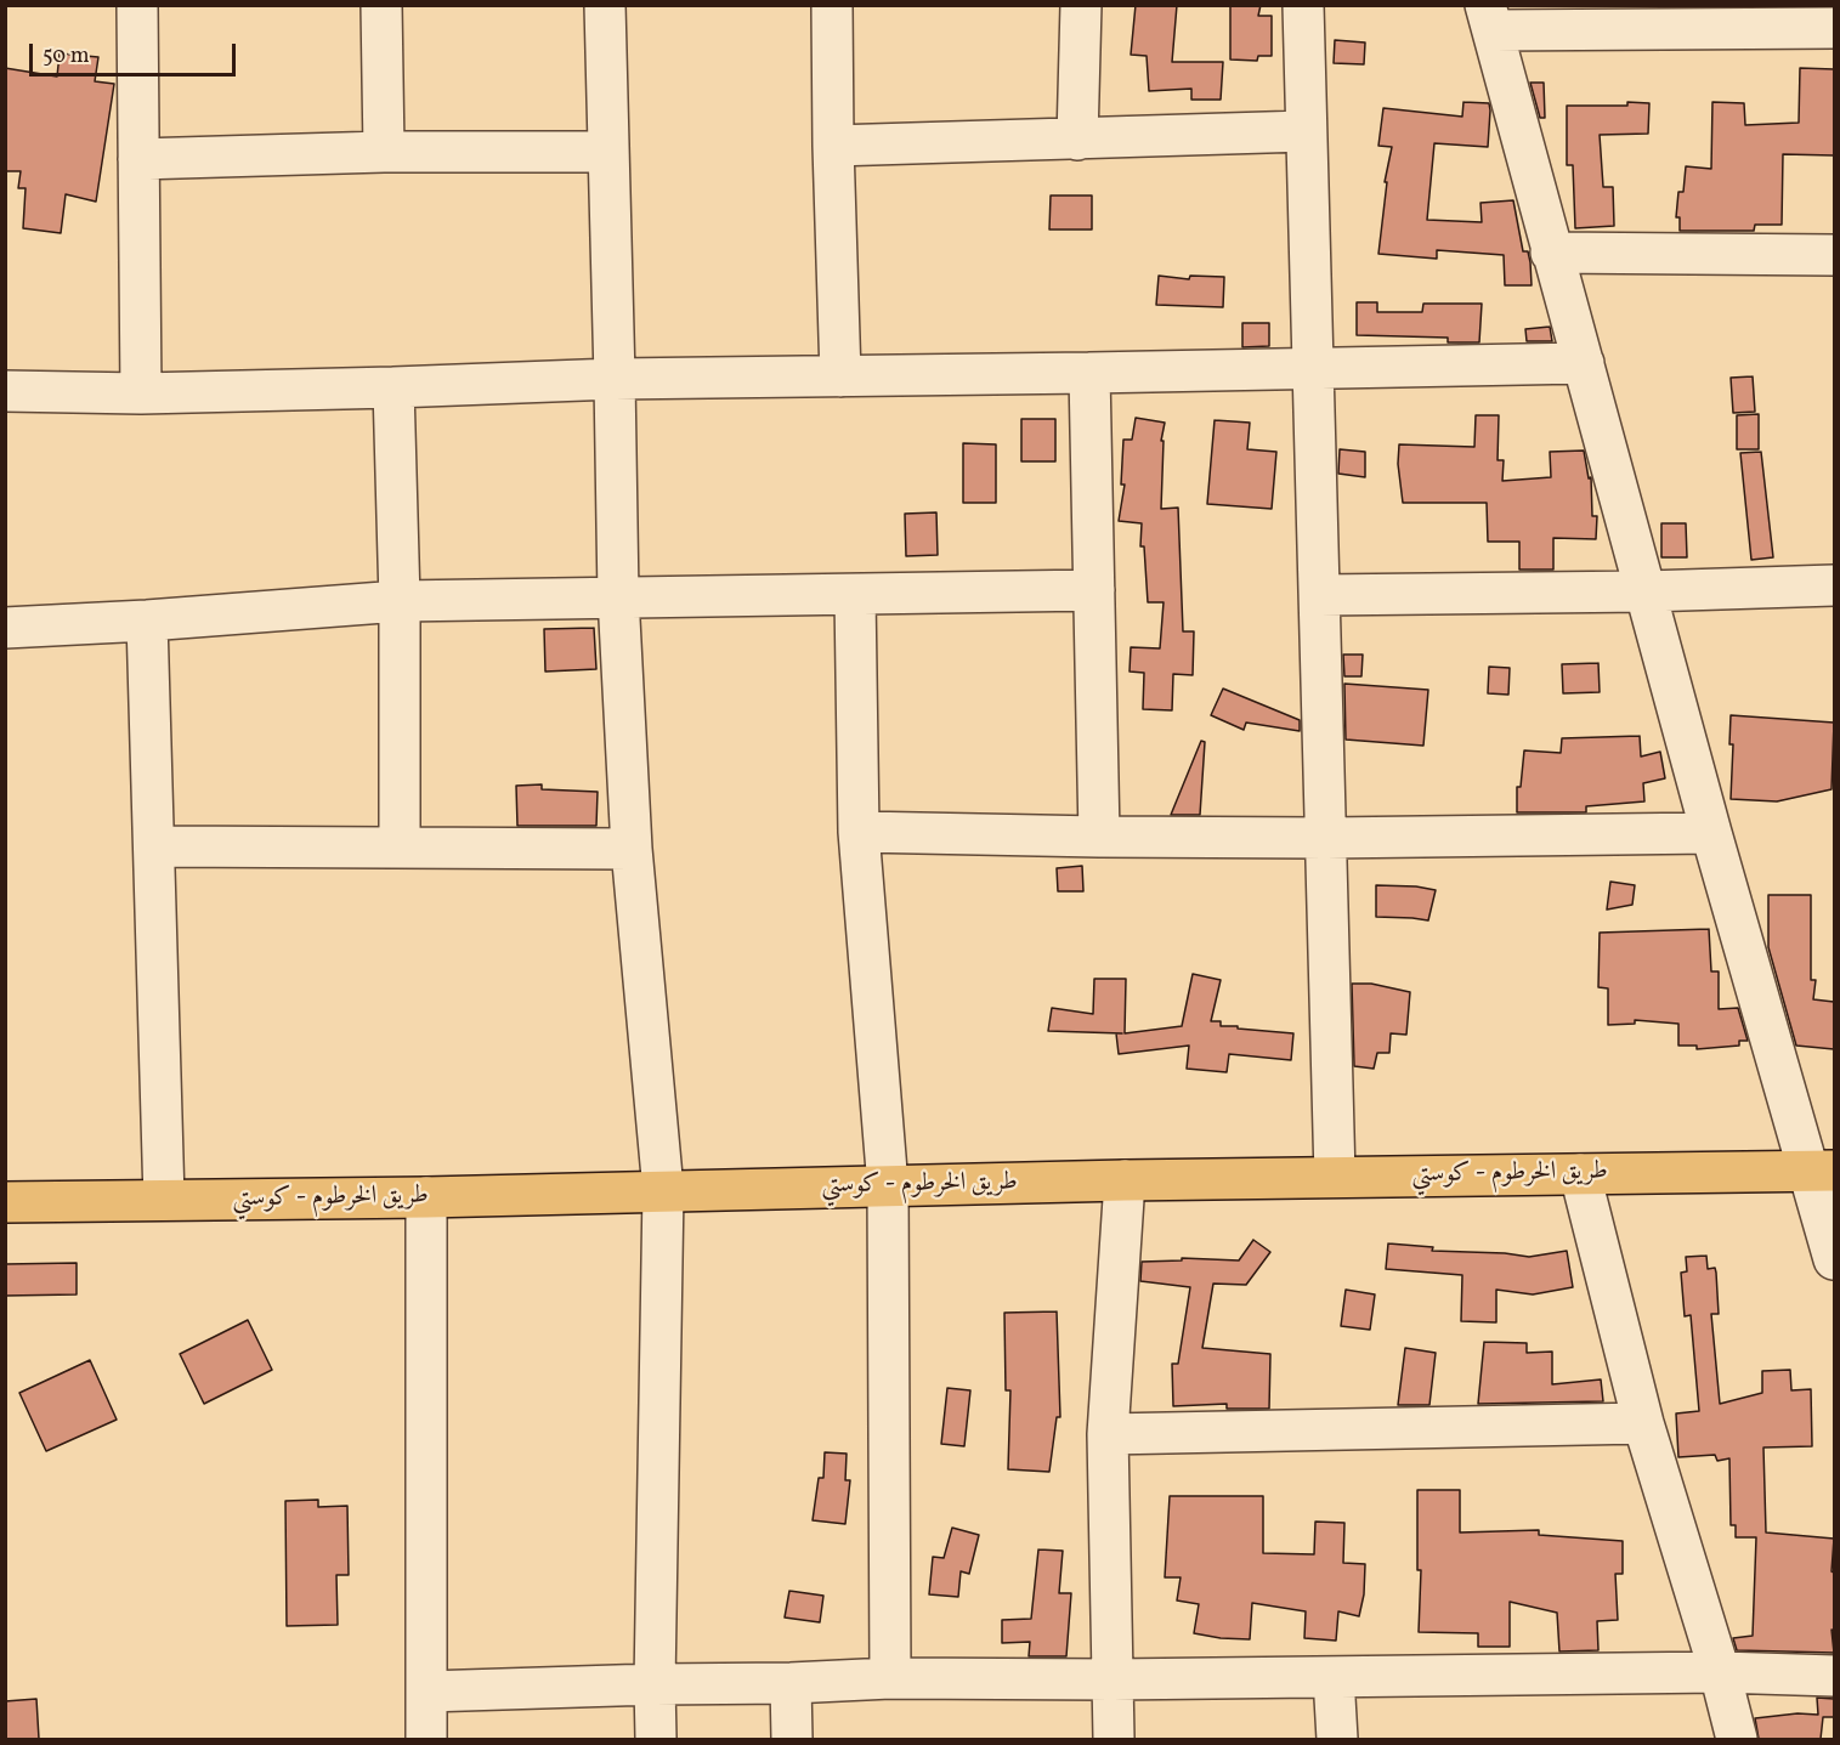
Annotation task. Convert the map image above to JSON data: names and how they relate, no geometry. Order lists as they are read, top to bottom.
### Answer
{
  "streets": {
    "highway": ["طريق الخرطوم - كوستي"]
  },
  "scale_bar": "50 m"
}
